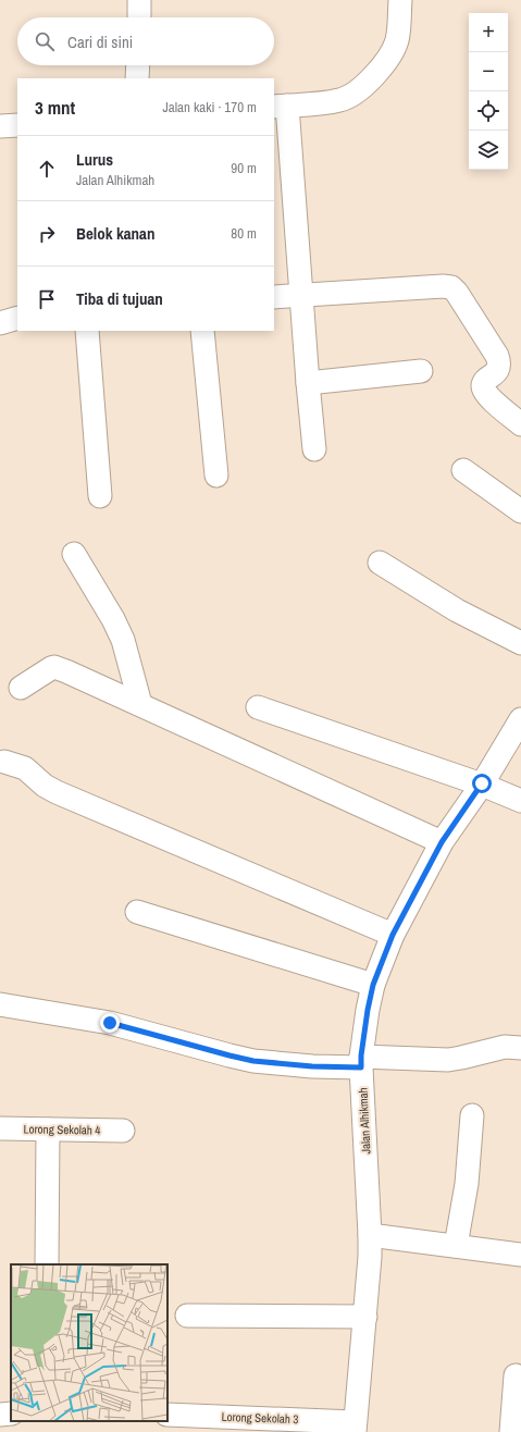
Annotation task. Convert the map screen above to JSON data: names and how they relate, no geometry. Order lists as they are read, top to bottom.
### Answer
{
  "streets": {
    "street": ["Jalan Alhikmah", "Lorong Sekolah 4", "Lorong Sekolah 3"]
  },
  "crossings": [
    ["Jalan Alhikmah", "Lorong Sekolah 3"]
  ],
  "page": {
    "map_buttons": ["+", "−"],
    "search": "Cari di sini",
    "heading": ["3 mnt", "Jalan kaki · 170 m"],
    "list": [
      ["Lurus", "Jalan Alhikmah", "90 m"],
      ["Belok kanan", "80 m"],
      "Tiba di tujuan"
    ]
  }
}
